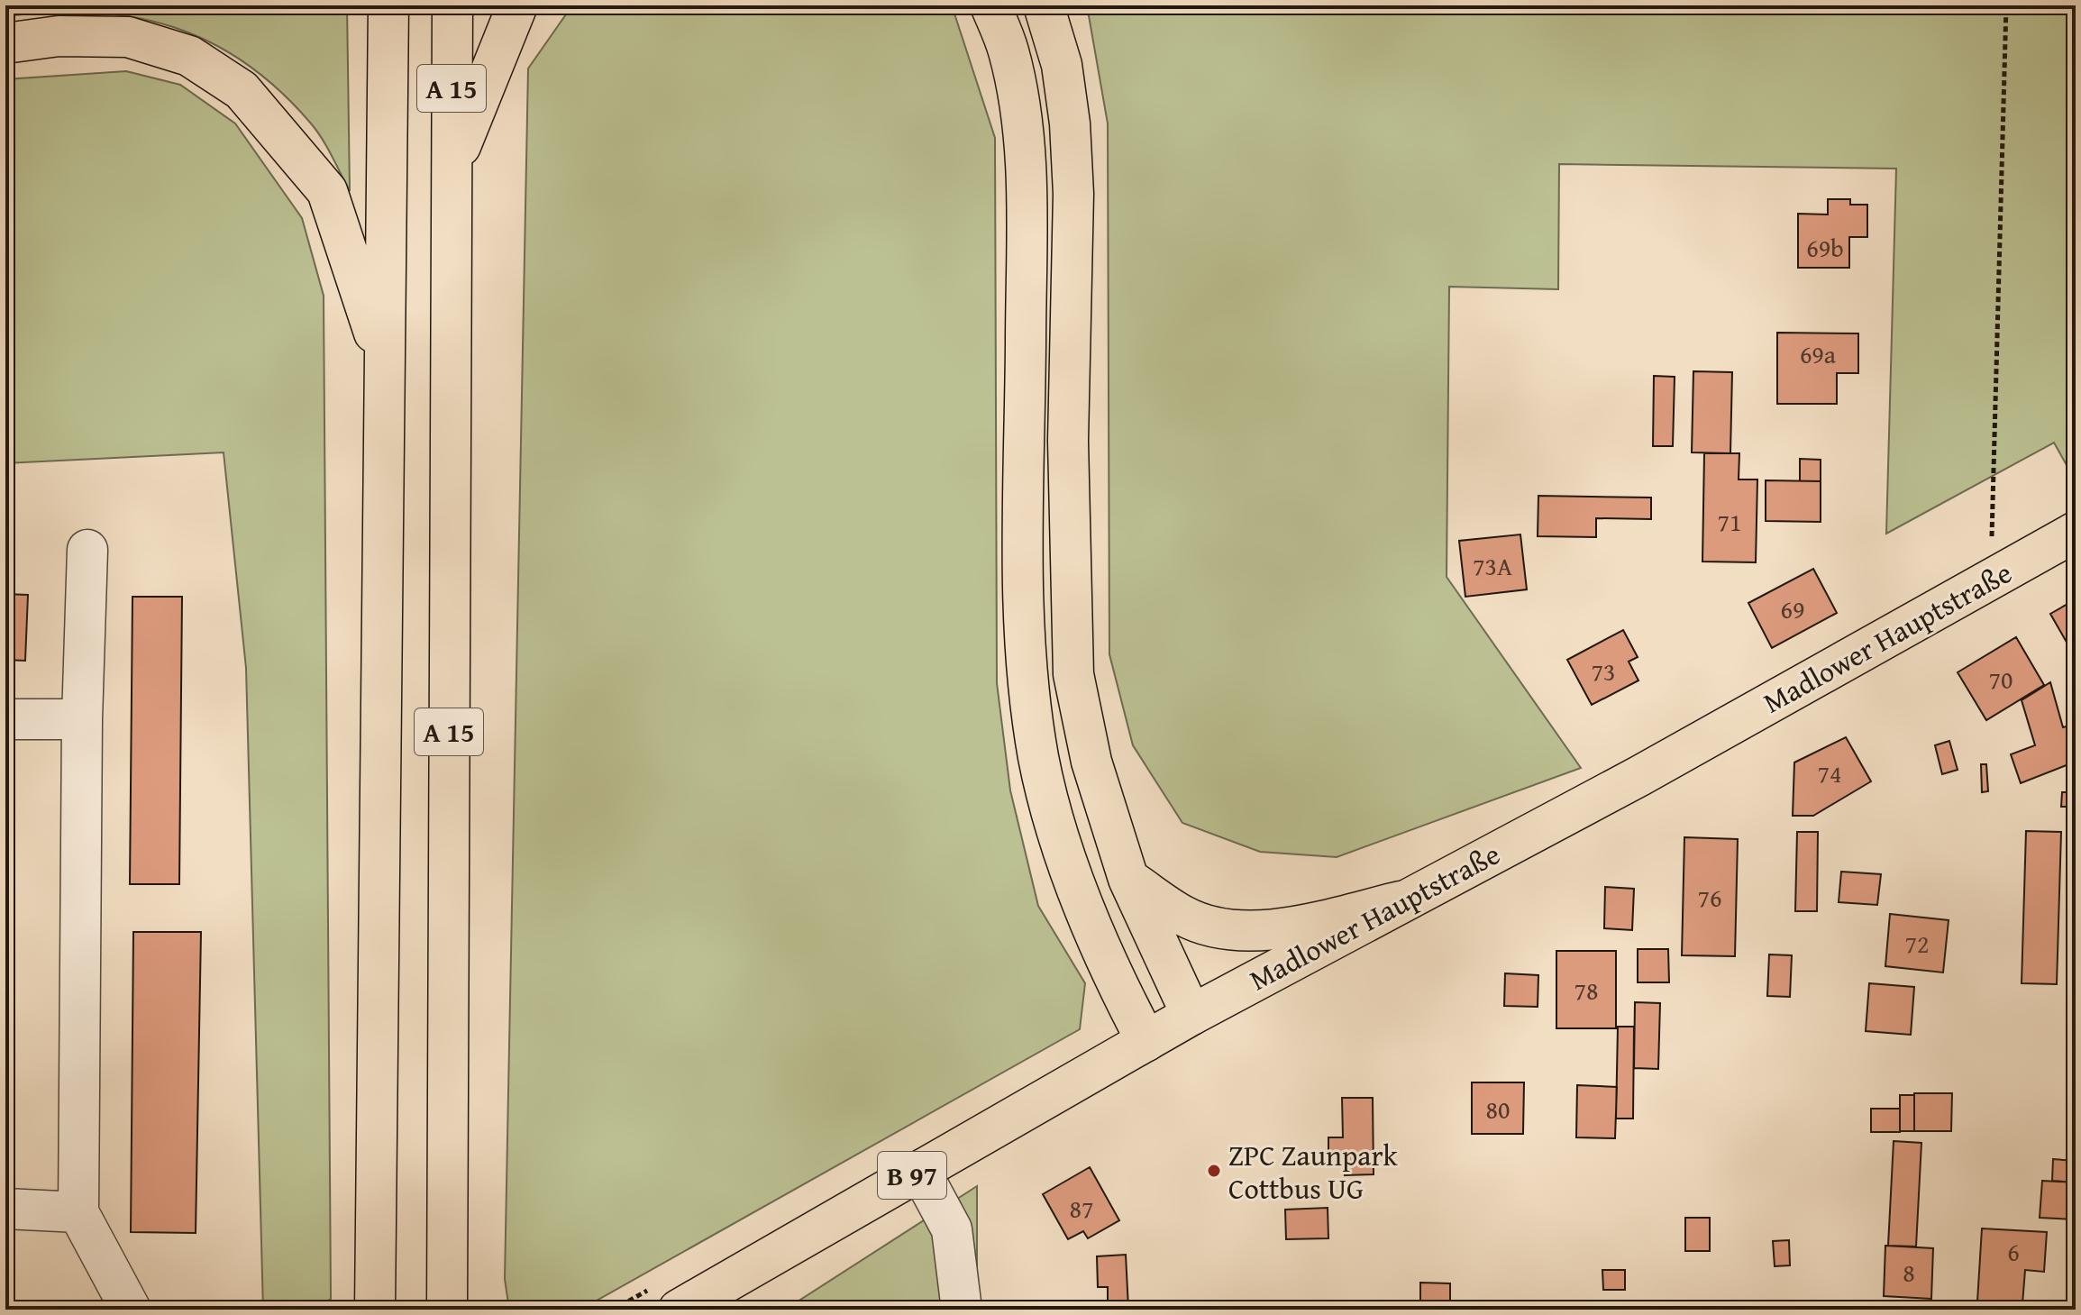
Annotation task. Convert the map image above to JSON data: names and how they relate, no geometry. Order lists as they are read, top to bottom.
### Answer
{
  "streets": {
    "main road": ["A 15", "Madlower Hauptstraße", "B 97"]
  },
  "places": ["ZPC Zaunpark Cottbus UG"],
  "house_numbers": [
    "69b",
    "69a",
    "71",
    "73A",
    "69",
    "73",
    "70",
    "74",
    "76",
    "72",
    "78",
    "80",
    "87",
    "6",
    "8"
  ]
}
